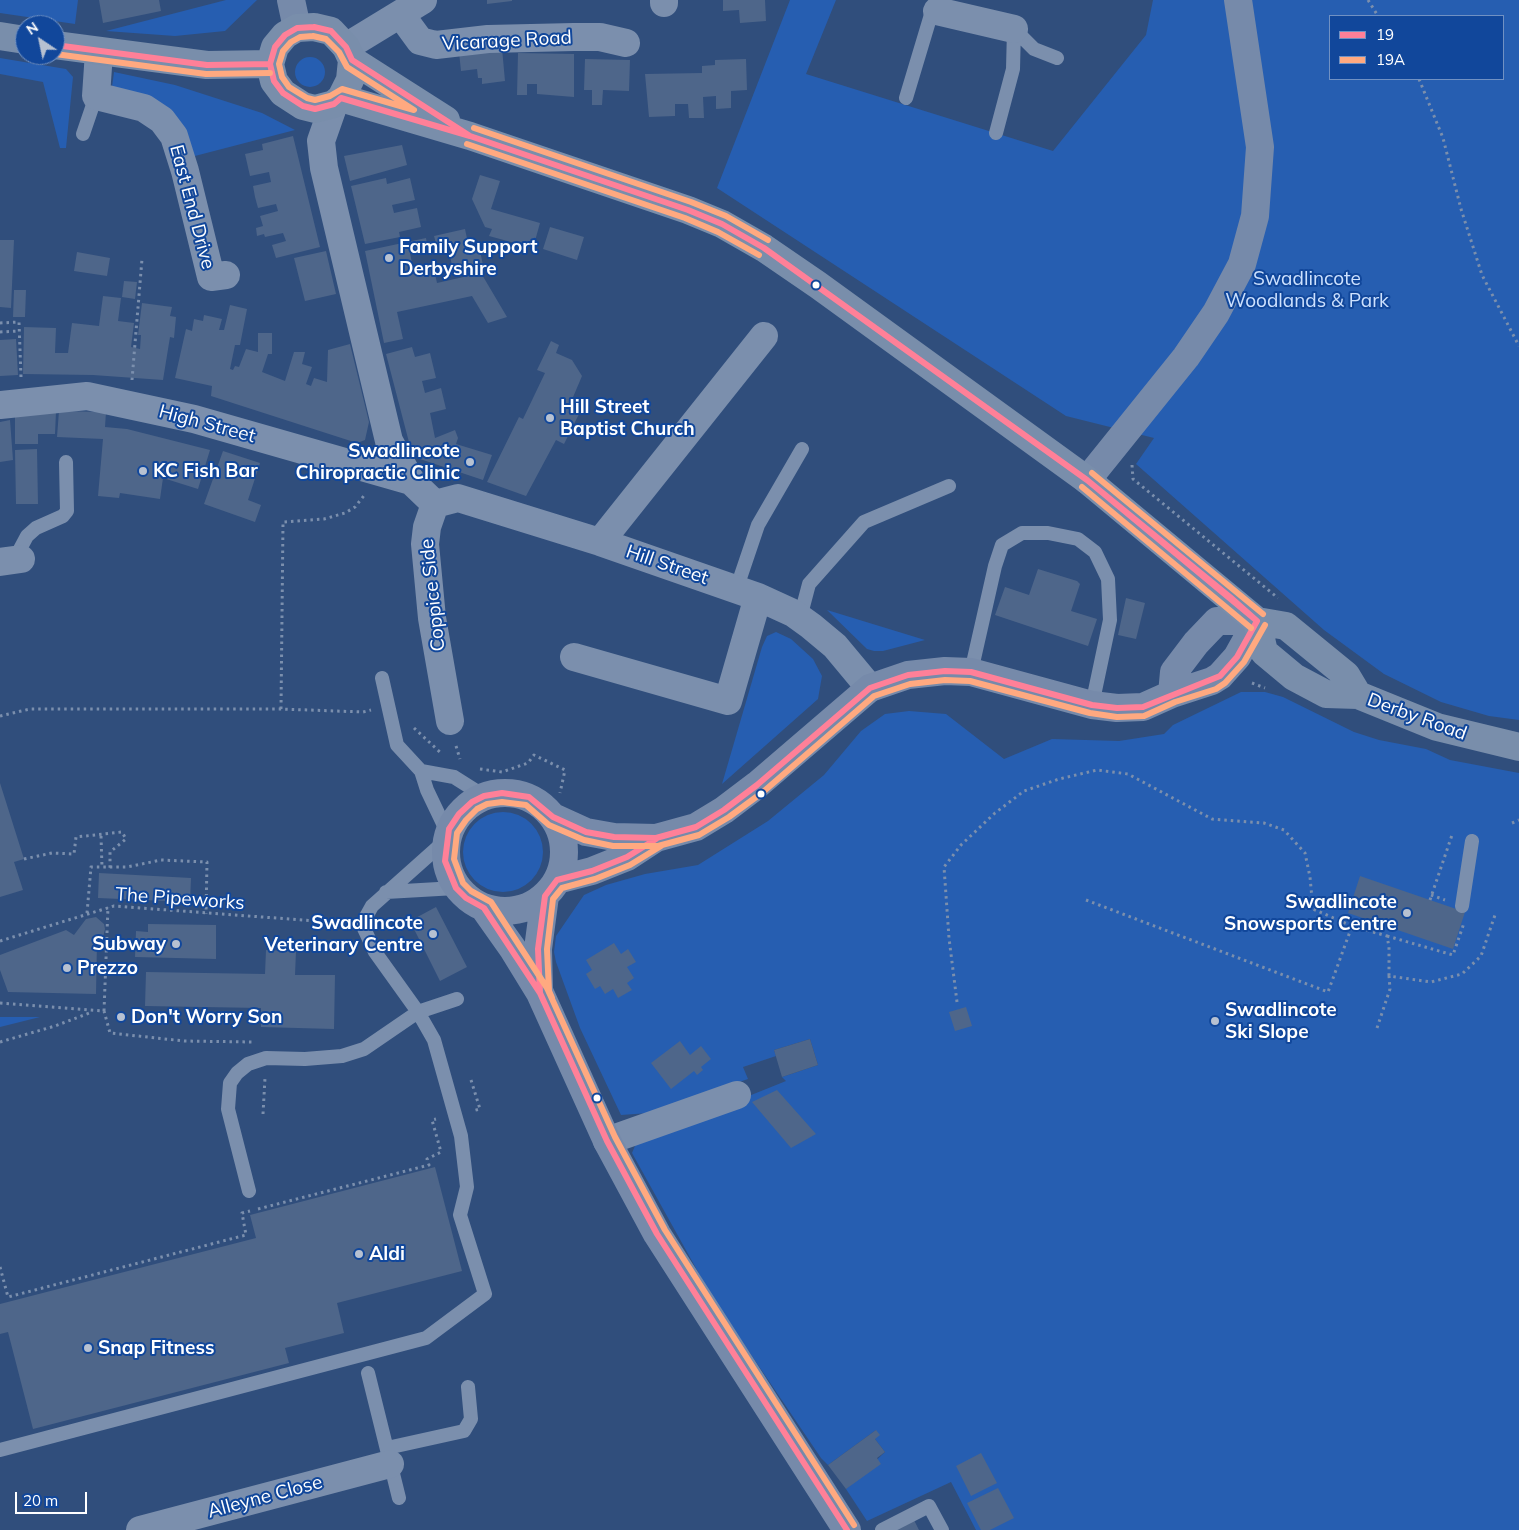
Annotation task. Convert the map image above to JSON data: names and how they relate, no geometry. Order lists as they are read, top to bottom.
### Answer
{
  "streets": {
    "main road": ["Derby Road"],
    "street": [
      "Vicarage Road",
      "East End Drive",
      "High Street",
      "Hill Street",
      "Coppice Side",
      "Alleyne Close"
    ],
    "path": ["The Pipeworks"]
  },
  "crossings": [
    ["Vicarage Road", "Derby Road"],
    ["Hill Street", "Coppice Side"]
  ],
  "parks": ["Swadlincote Woodlands & Park"],
  "places": [
    "Family Support Derbyshire",
    "Hill Street Baptist Church",
    "Swadlincote Chiropractic Clinic",
    "KC Fish Bar",
    "Swadlincote Snowsports Centre",
    "Swadlincote Veterinary Centre",
    "Subway",
    "Prezzo",
    "Don't Worry Son",
    "Swadlincote Ski Slope",
    "Aldi",
    "Snap Fitness"
  ],
  "lines": ["transit line 19", "transit line 19A"],
  "legend": ["19", "19A"],
  "scale_bar": "20 m",
  "north": "top left"
}
